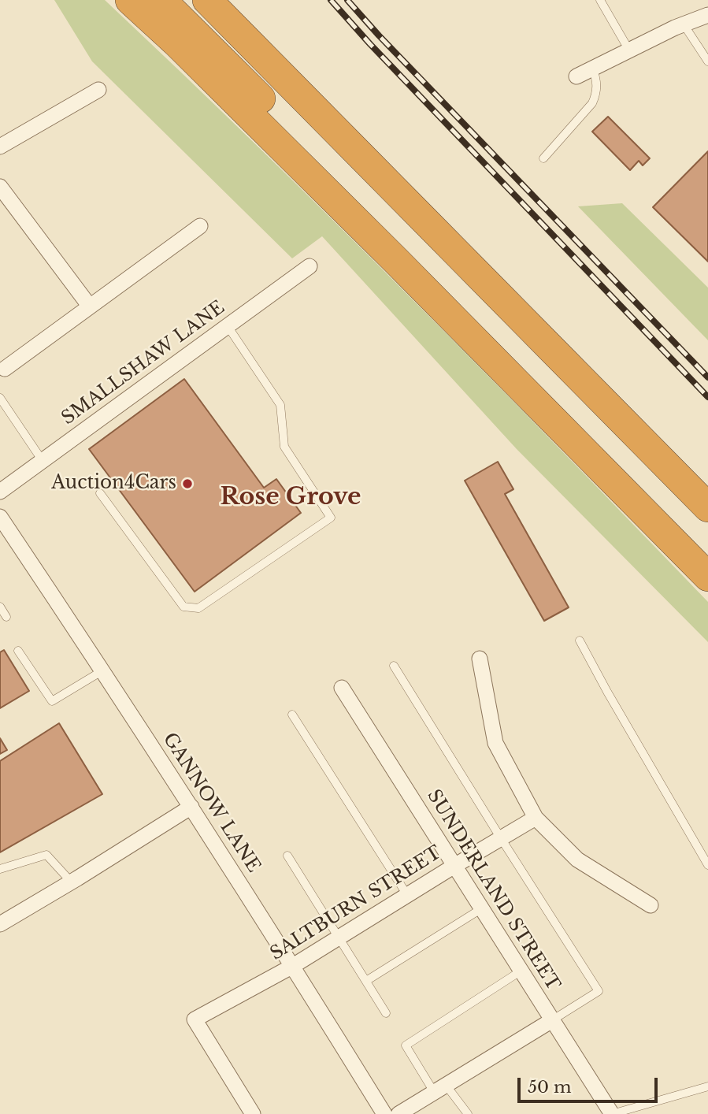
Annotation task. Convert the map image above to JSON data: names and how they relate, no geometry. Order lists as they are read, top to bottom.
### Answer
{
  "streets": {
    "street": [
      "SMALLSHAW LANE",
      "GANNOW LANE",
      "SUNDERLAND STREET",
      "SALTBURN STREET"
    ]
  },
  "crossings": [
    ["GANNOW LANE", "SALTBURN STREET"],
    ["SUNDERLAND STREET", "SALTBURN STREET"]
  ],
  "districts": ["Rose Grove"],
  "places": ["Auction4Cars"],
  "scale_bar": "50 m"
}
